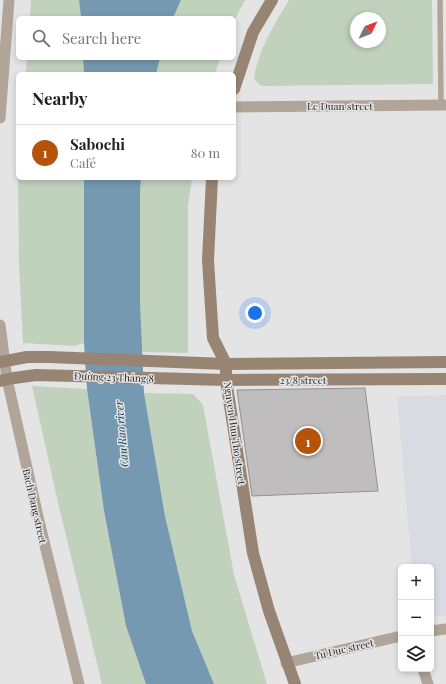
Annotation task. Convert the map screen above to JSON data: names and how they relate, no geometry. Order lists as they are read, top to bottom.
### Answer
{
  "streets": {
    "street": [
      "Le Duan street",
      "Đường 23 Tháng 8",
      "23/8 street",
      "Nguyen Huu Tho street",
      "Bach Dang street",
      "Tu Duc street"
    ]
  },
  "crossings": [
    ["Đường 23 Tháng 8", "23/8 street"],
    ["Đường 23 Tháng 8", "Bach Dang street"],
    ["23/8 street", "Nguyen Huu Tho street"],
    ["Nguyen Huu Tho street", "Tu Duc street"]
  ],
  "water": ["Cau Rao river"],
  "north": "top right",
  "page": {
    "search": "Search here",
    "heading": "Nearby",
    "list": [
      {
        "mark": "1",
        "name": "Sabochi",
        "note": "Café",
        "value": "80 m"
      }
    ],
    "pins": "1",
    "map_buttons": ["+", "−"]
  }
}
